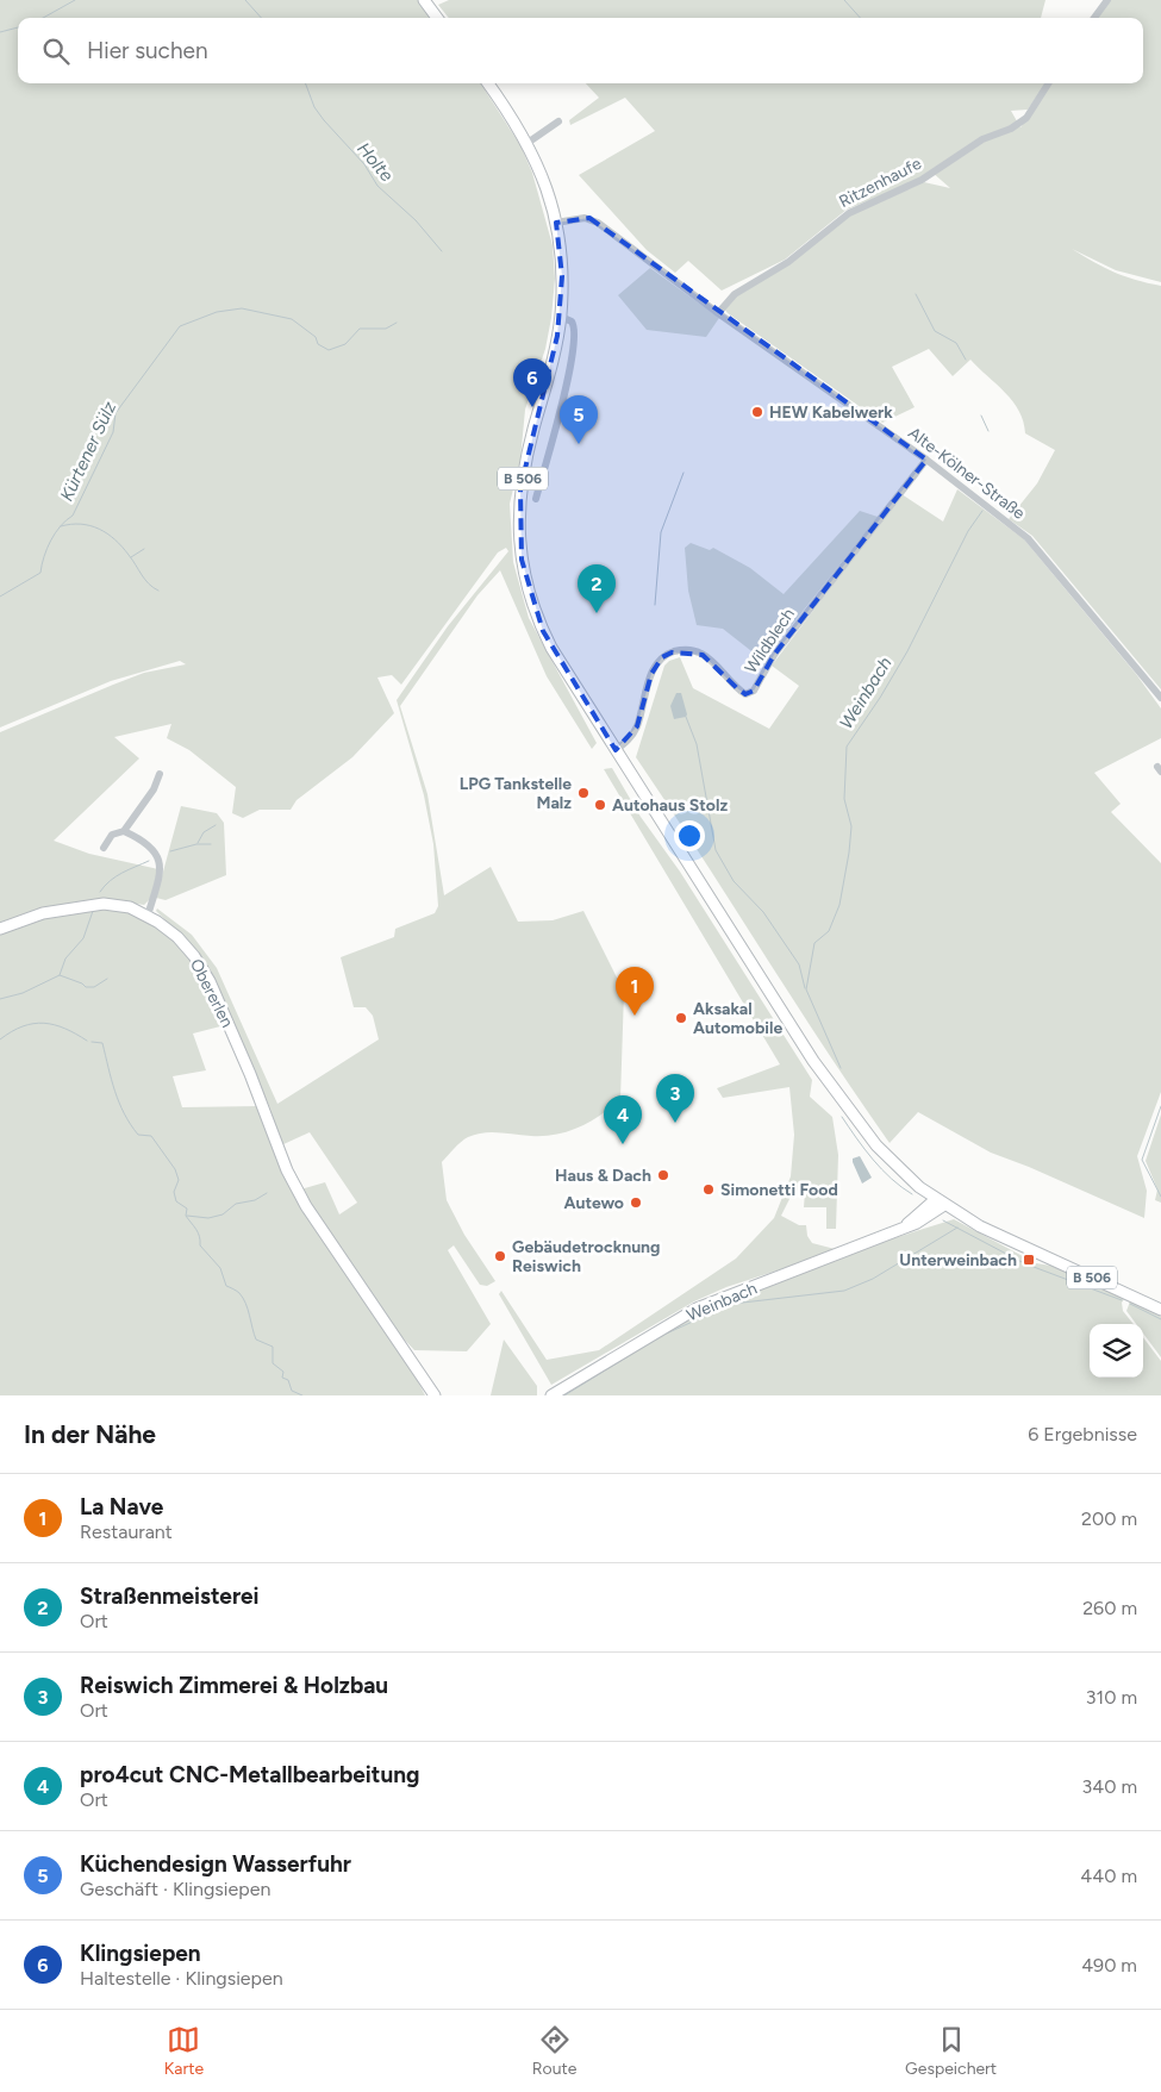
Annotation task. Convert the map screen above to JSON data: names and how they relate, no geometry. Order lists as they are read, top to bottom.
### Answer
{
  "streets": {
    "main road": ["B 506", "Obererlen", "Weinbach"],
    "street": ["Ritzenhaufe", "Alte-Kölner-Straße", "Wildblech"]
  },
  "crossings": [
    ["Ritzenhaufe", "Alte-Kölner-Straße"],
    ["Alte-Kölner-Straße", "B 506"],
    ["Alte-Kölner-Straße", "Wildblech"],
    ["B 506", "Wildblech"],
    ["B 506", "Weinbach"]
  ],
  "water": ["Holte", "Kürtener Sülz", "Weinbach"],
  "places": {
    "other": [
      "HEW Kabelwerk",
      "LPG Tankstelle Malz",
      "Autohaus Stolz",
      "Aksakal Automobile",
      "Haus & Dach",
      "Simonetti Food",
      "Autewo",
      "Gebäudetrocknung Reiswich"
    ],
    "transit": ["Unterweinbach"]
  },
  "page": {
    "search": "Hier suchen",
    "pins": [
      "6",
      "5",
      "2",
      "1",
      "3",
      "4"
    ],
    "heading": ["In der Nähe", "6 Ergebnisse"],
    "list": [
      {
        "mark": "1",
        "name": "La Nave",
        "note": "Restaurant",
        "value": "200 m"
      },
      {
        "mark": "2",
        "name": "Straßenmeisterei",
        "note": "Ort",
        "value": "260 m"
      },
      {
        "mark": "3",
        "name": "Reiswich Zimmerei & Holzbau",
        "note": "Ort",
        "value": "310 m"
      },
      {
        "mark": "4",
        "name": "pro4cut CNC-Metallbearbeitung",
        "note": "Ort",
        "value": "340 m"
      },
      {
        "mark": "5",
        "name": "Küchendesign Wasserfuhr",
        "note": "Geschäft · Klingsiepen",
        "value": "440 m"
      },
      {
        "mark": "6",
        "name": "Klingsiepen",
        "note": "Haltestelle · Klingsiepen",
        "value": "490 m"
      }
    ],
    "nav": ["Karte", "Route", "Gespeichert"]
  }
}
